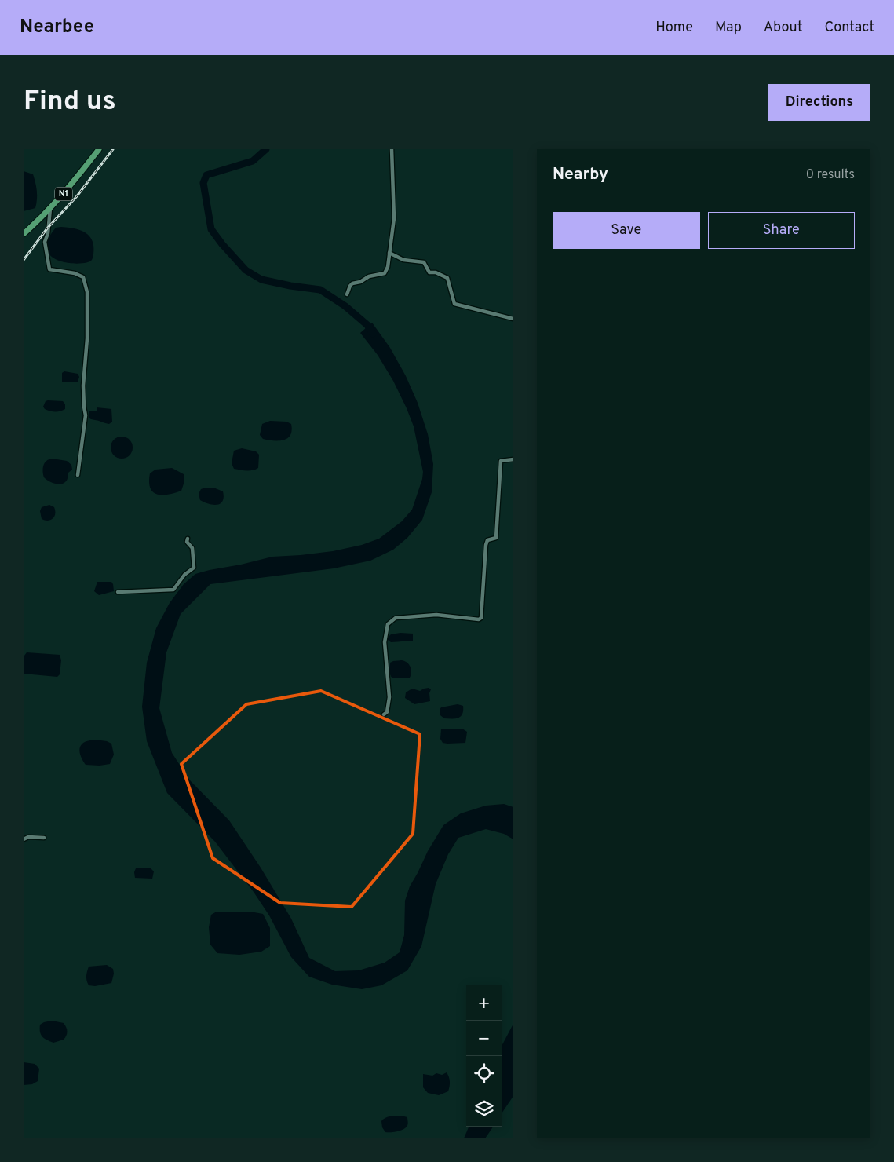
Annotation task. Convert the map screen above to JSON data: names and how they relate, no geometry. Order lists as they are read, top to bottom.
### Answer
{
  "streets": {
    "highway": ["N1"]
  },
  "page": {
    "header": "Nearbee",
    "nav": [
      "Home",
      "Map",
      "About",
      "Contact"
    ],
    "buttons": [
      "Directions",
      ["Save", "Share"]
    ],
    "title": "Find us",
    "heading": ["Nearby", "0 results"],
    "map_buttons": ["+", "−"]
  }
}
